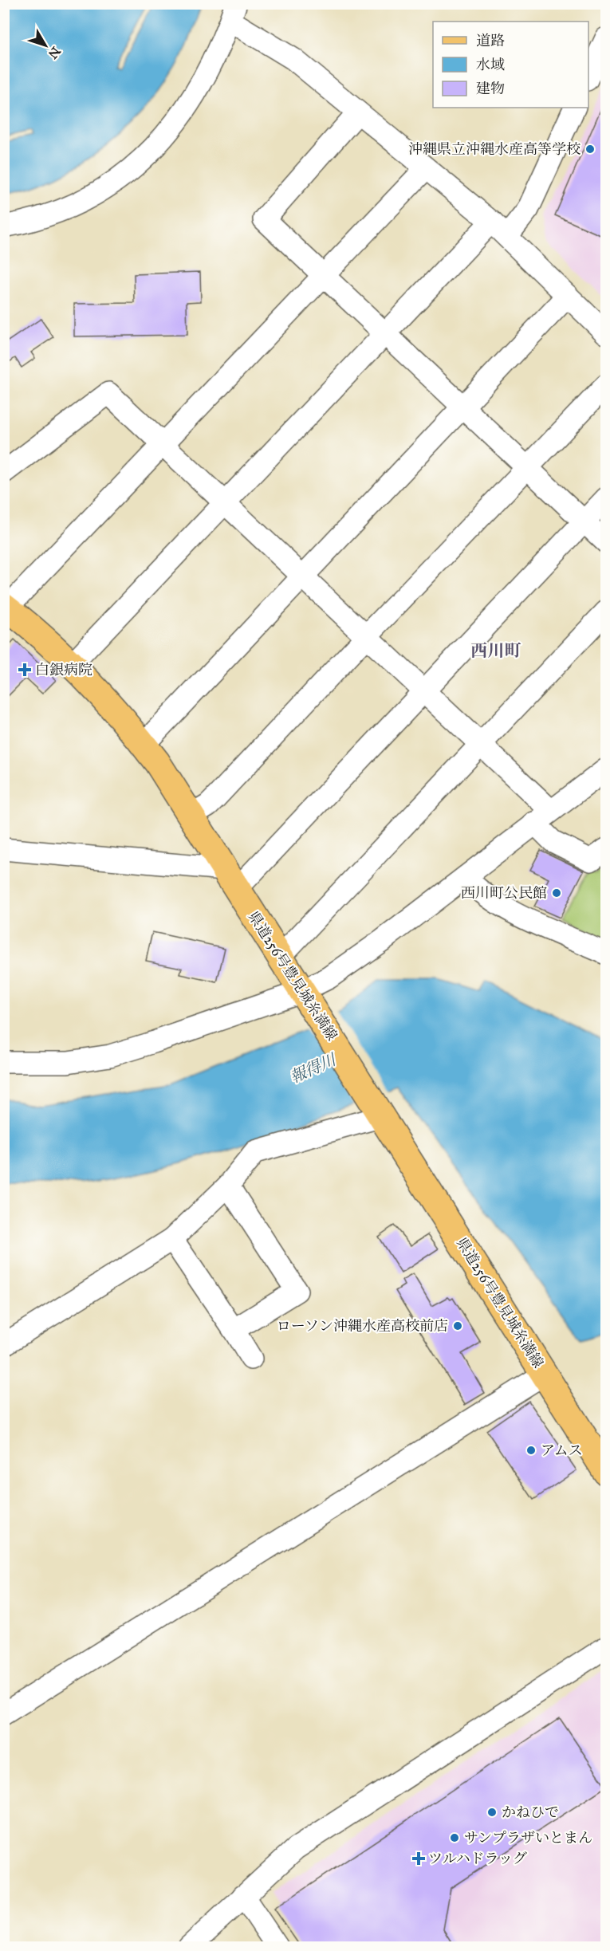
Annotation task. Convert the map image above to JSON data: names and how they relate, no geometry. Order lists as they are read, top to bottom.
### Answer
{
  "streets": {
    "main road": ["県道256号豊見城糸満線"]
  },
  "districts": ["西川町"],
  "water": ["報得川"],
  "places": {
    "other": [
      "沖縄県立沖縄水産高等学校",
      "西川町公民館",
      "ローソン沖縄水産高校前店",
      "アムス",
      "かねひで",
      "サンプラザいとまん"
    ],
    "health": ["白銀病院", "ツルハドラッグ"]
  },
  "legend": ["道路", "水域", "建物"],
  "north": "bottom right"
}
